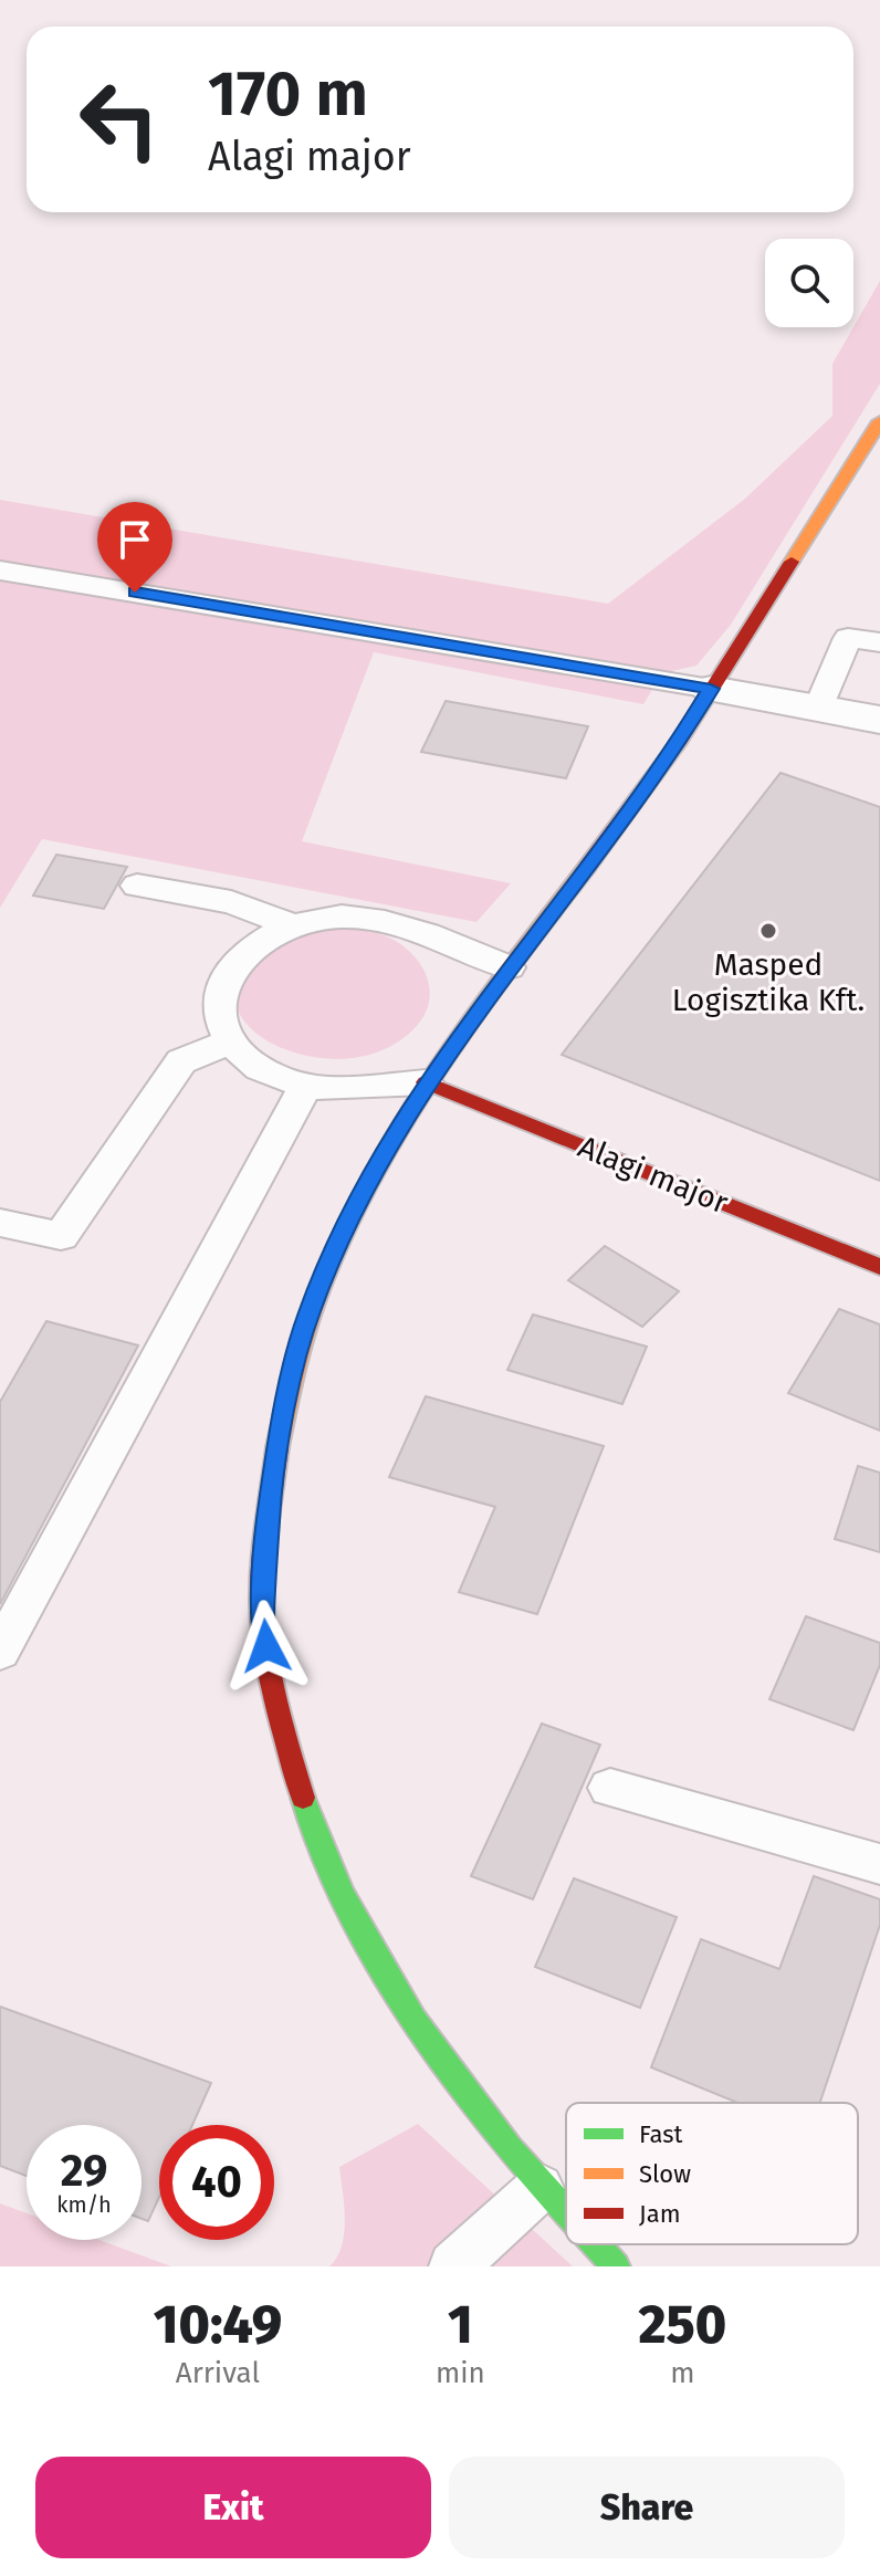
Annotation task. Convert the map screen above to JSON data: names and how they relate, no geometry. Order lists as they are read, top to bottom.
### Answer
{
  "streets": {
    "street": ["Alagi major"]
  },
  "places": ["Masped Logisztika Kft."],
  "legend": ["Fast", "Slow", "Jam"],
  "page": {
    "turn": ["170 m", "Alagi major"],
    "speed": "29 km/h",
    "limit": "40",
    "eta": [
      "10:49",
      "Arrival",
      "1",
      "min",
      "250",
      "m"
    ],
    "buttons": ["Exit", "Share"]
  }
}
